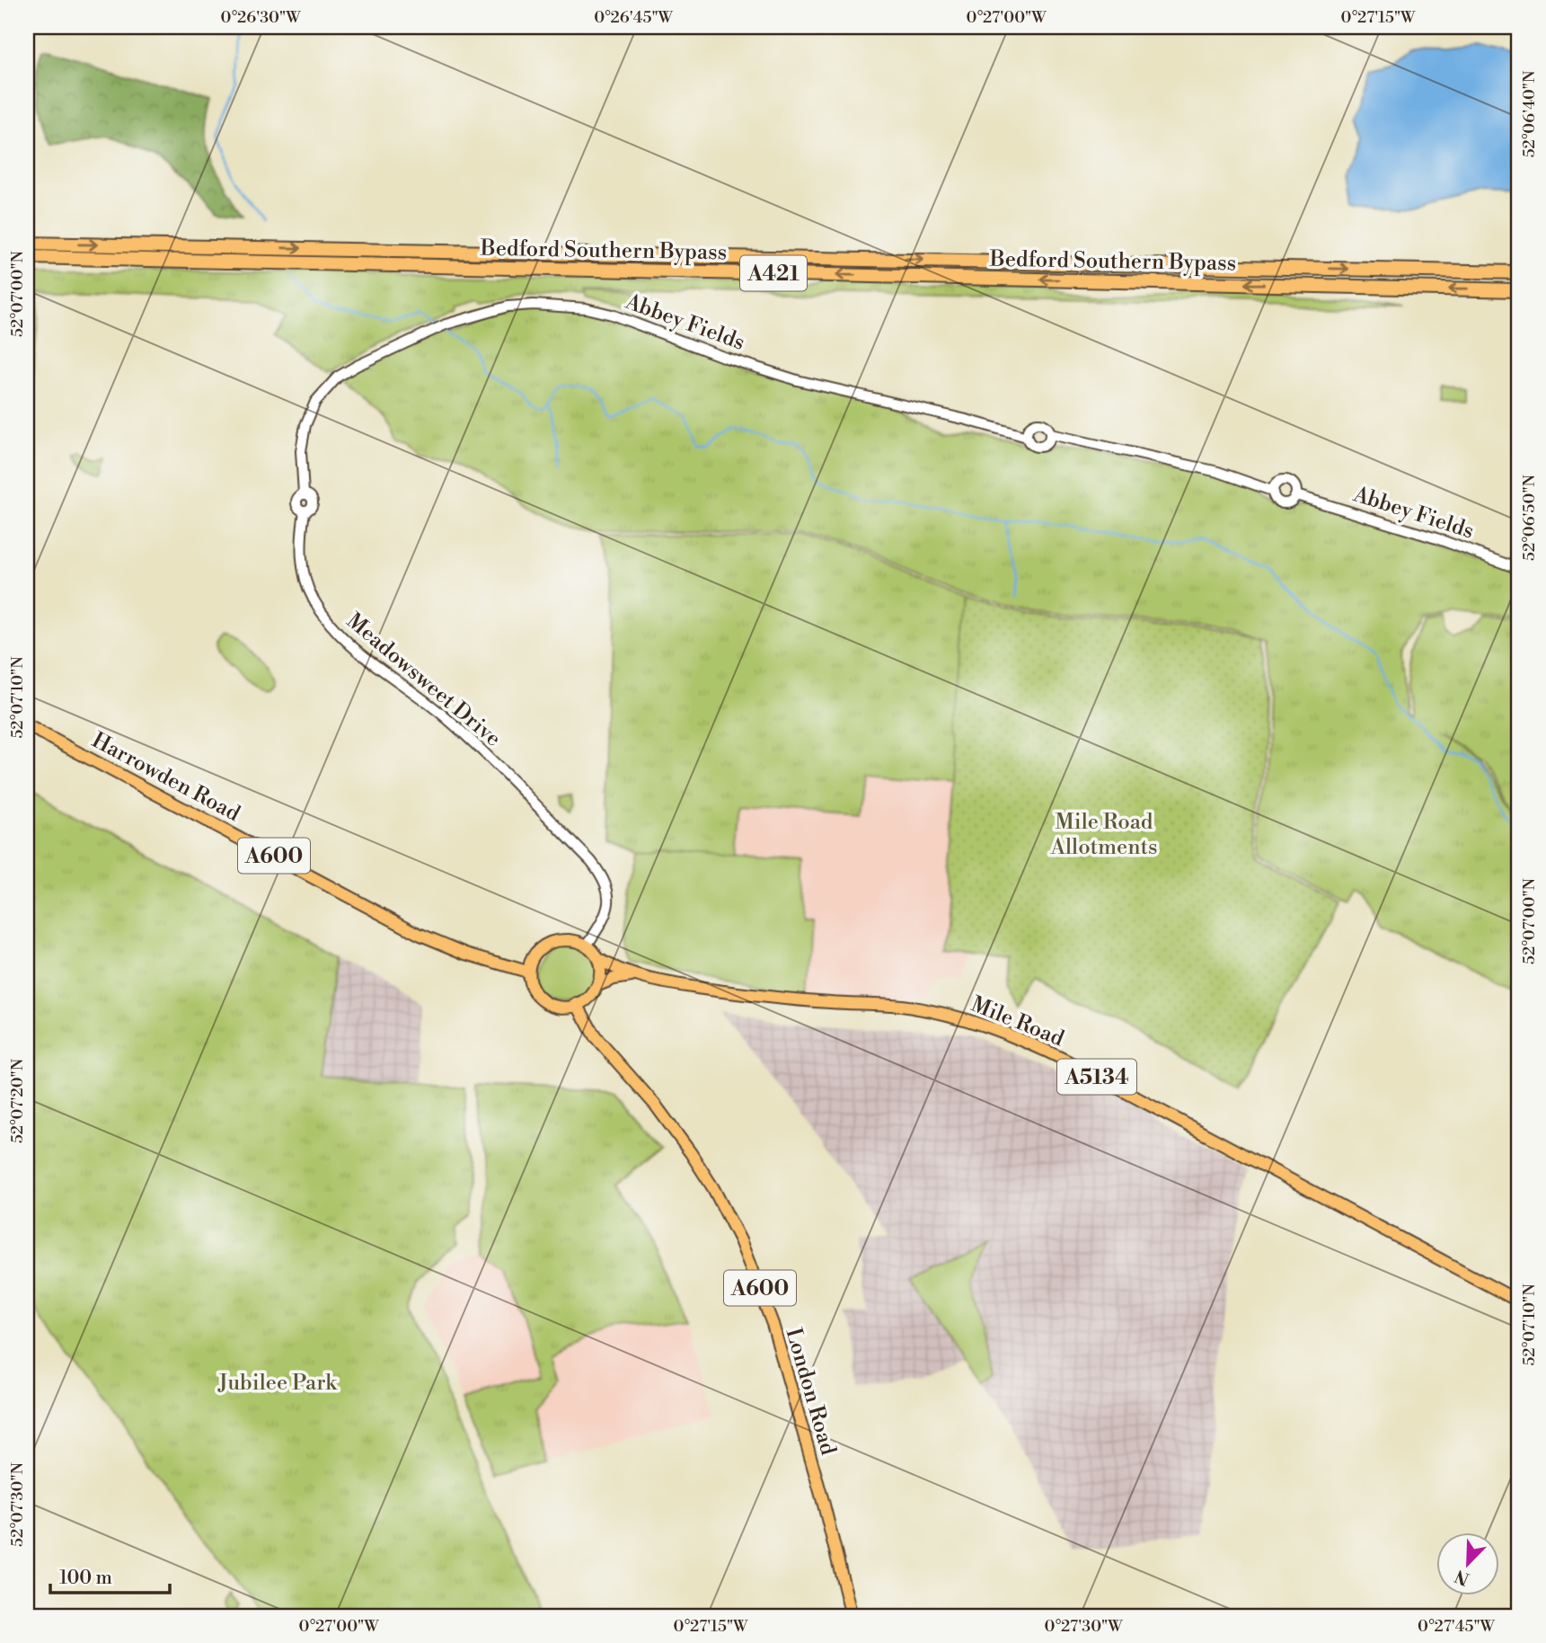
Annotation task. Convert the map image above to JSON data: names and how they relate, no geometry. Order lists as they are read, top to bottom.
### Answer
{
  "streets": {
    "highway": ["Bedford Southern Bypass", "A421"],
    "main road": [
      "Harrowden Road",
      "A600",
      "Mile Road",
      "A5134",
      "London Road"
    ],
    "street": ["Abbey Fields", "Meadowsweet Drive"]
  },
  "crossings": [
    ["Abbey Fields", "Meadowsweet Drive"],
    ["Meadowsweet Drive", "Harrowden Road"],
    ["Meadowsweet Drive", "Mile Road"],
    ["Meadowsweet Drive", "London Road"],
    ["Harrowden Road", "Mile Road"],
    ["Harrowden Road", "London Road"],
    ["Mile Road", "London Road"]
  ],
  "parks": ["Mile Road Allotments", "Jubilee Park"],
  "scale_bar": "100 m",
  "north": "bottom left",
  "coordinates": [
    "0°26'30\"W",
    "0°26'45\"W",
    "0°27'00\"W",
    "0°27'15\"W",
    "52°06'40\"N",
    "52°07'00\"N",
    "52°06'50\"N",
    "52°07'10\"N",
    "52°07'20\"N",
    "52°07'30\"N",
    "0°27'30\"W",
    "0°27'45\"W"
  ]
}
